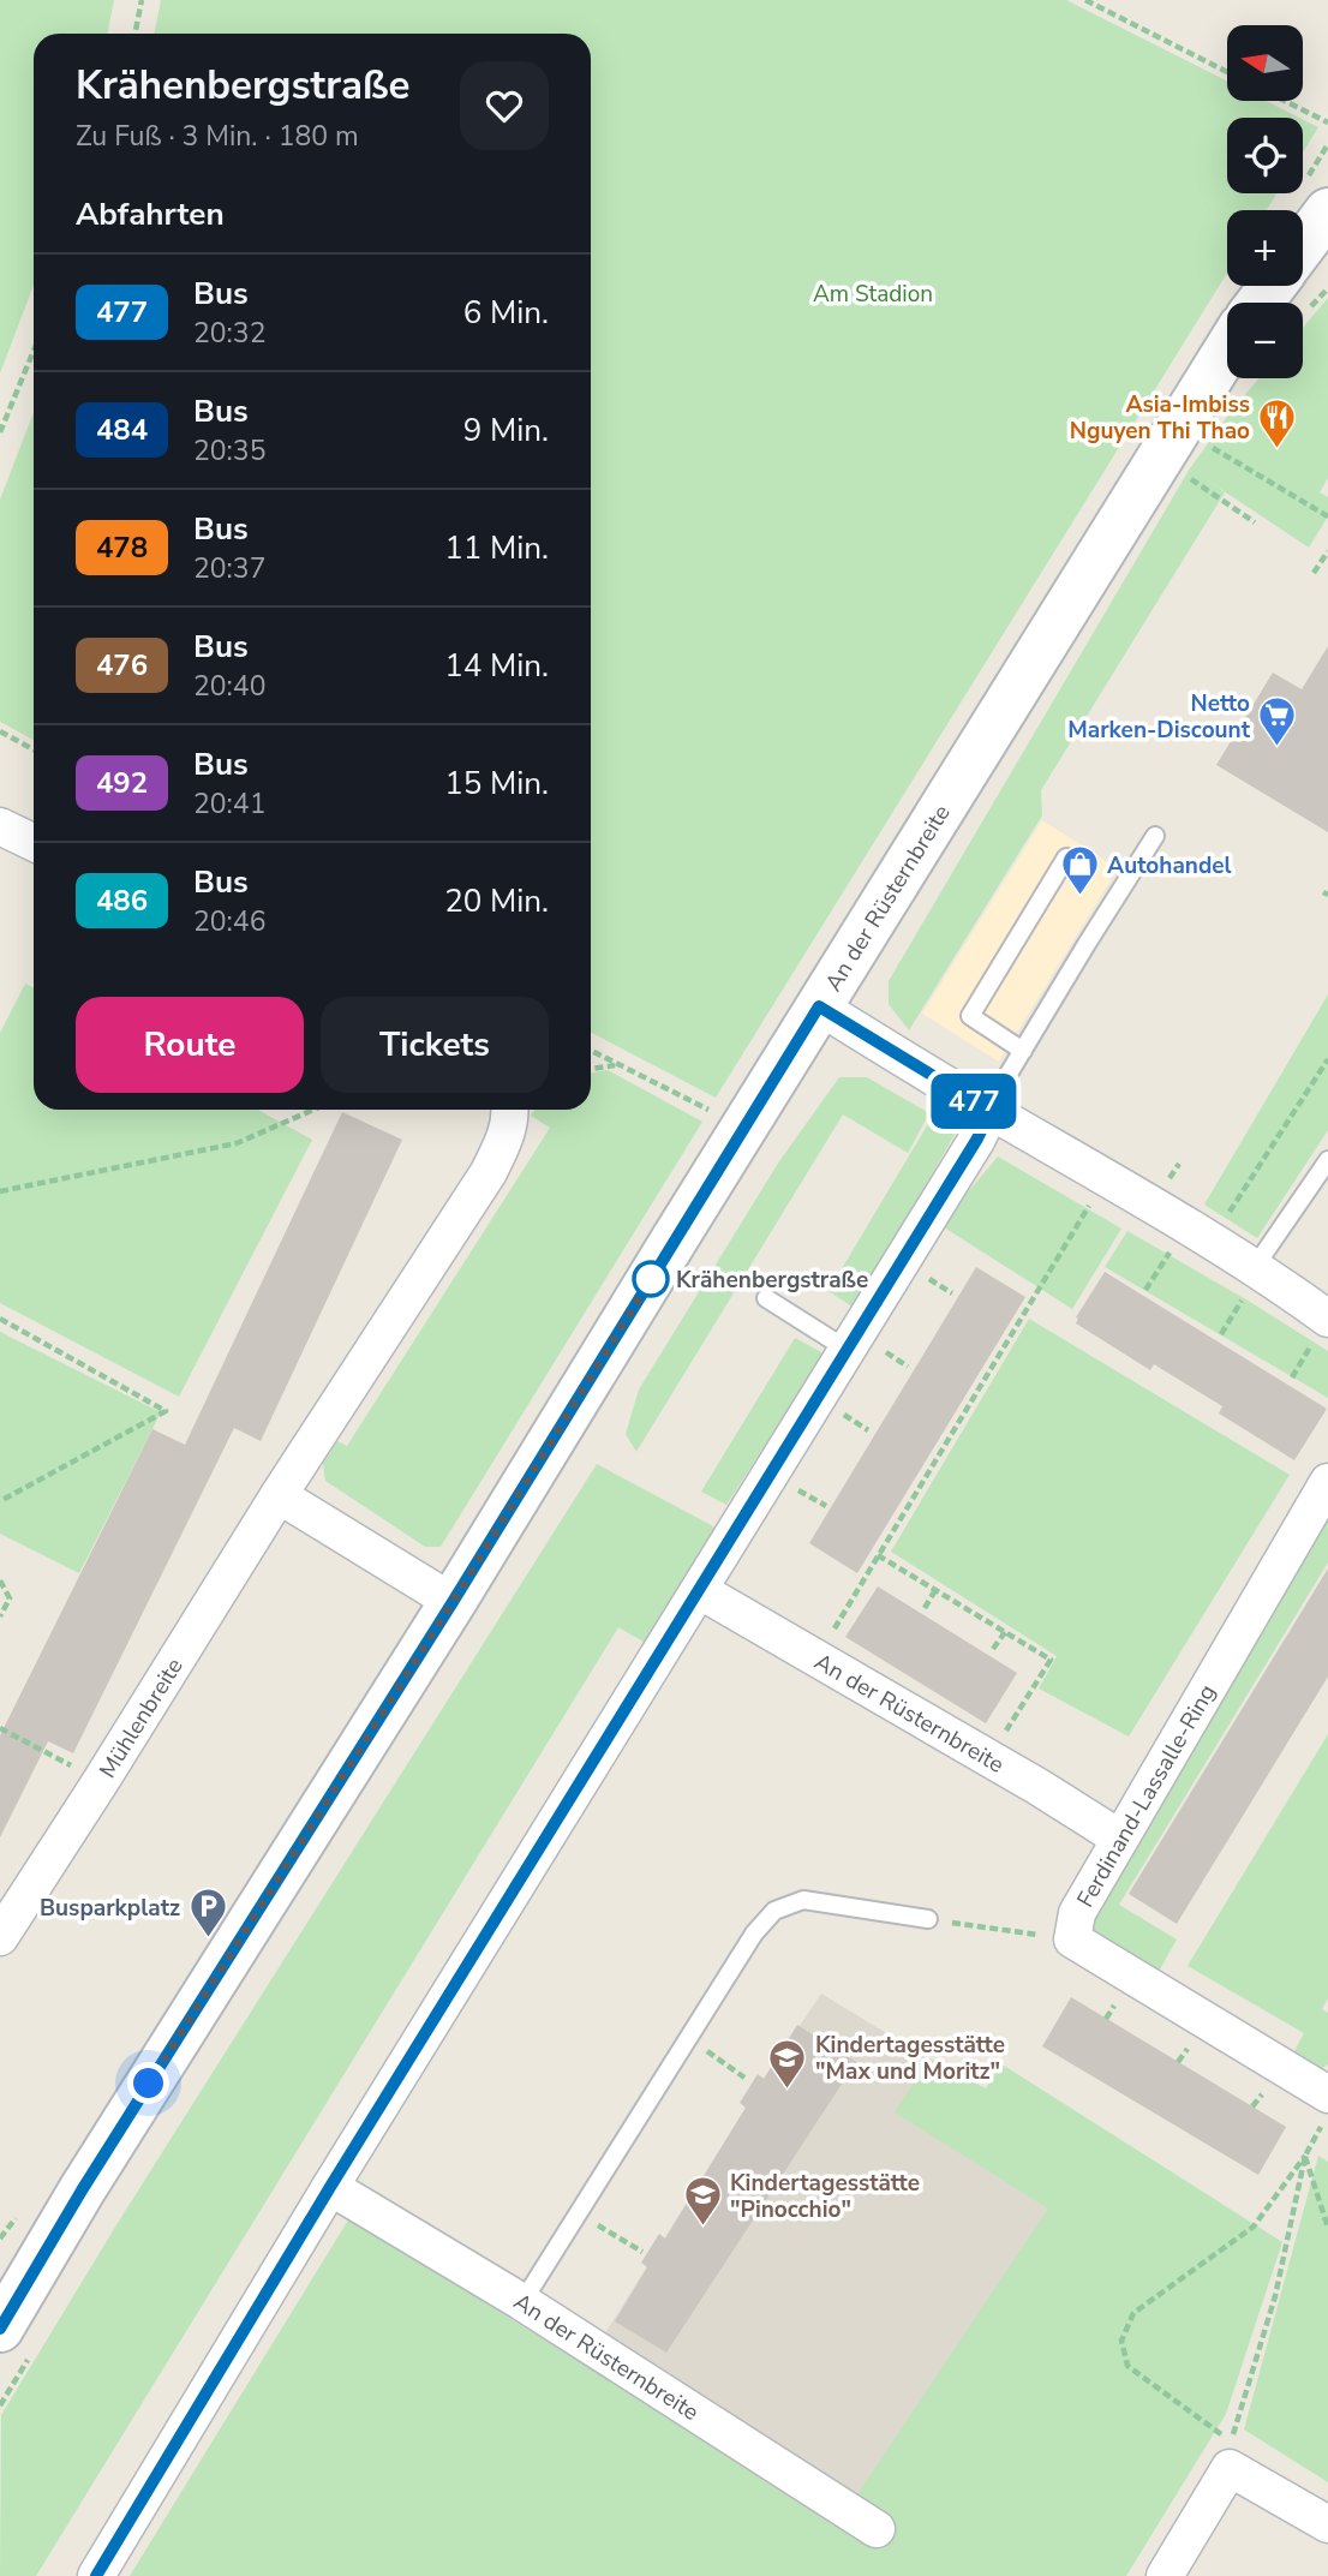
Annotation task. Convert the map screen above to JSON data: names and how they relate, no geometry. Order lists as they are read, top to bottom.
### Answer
{
  "streets": {
    "main road": ["An der Rüsternbreite"],
    "street": ["Mühlenbreite", "Ferdinand-Lassalle-Ring"]
  },
  "crossings": [
    ["An der Rüsternbreite", "Ferdinand-Lassalle-Ring"]
  ],
  "parks": ["Am Stadion"],
  "places": {
    "restaurant": ["Asia-Imbiss Nguyen Thi Thao"],
    "supermarket": ["Netto Marken-Discount"],
    "shop": ["Autohandel"],
    "other": ["Krähenbergstraße"],
    "parking": ["Busparkplatz"],
    "school or university": ["Kindertagesstätte \"Max und Moritz\"", "Kindertagesstätte \"Pinocchio\""]
  },
  "lines": ["bus line 477"],
  "north": "left",
  "page": {
    "on_map": "477",
    "map_buttons": ["+", "−"],
    "heading": [
      ["Krähenbergstraße", "Zu Fuß · 3 Min. · 180 m"],
      "Abfahrten"
    ],
    "list": [
      {
        "mark": "477",
        "name": "Bus",
        "note": "20:32",
        "value": "6 Min."
      },
      {
        "mark": "484",
        "name": "Bus",
        "note": "20:35",
        "value": "9 Min."
      },
      {
        "mark": "478",
        "name": "Bus",
        "note": "20:37",
        "value": "11 Min."
      },
      {
        "mark": "476",
        "name": "Bus",
        "note": "20:40",
        "value": "14 Min."
      },
      {
        "mark": "492",
        "name": "Bus",
        "note": "20:41",
        "value": "15 Min."
      },
      {
        "mark": "486",
        "name": "Bus",
        "note": "20:46",
        "value": "20 Min."
      }
    ],
    "buttons": ["Route", "Tickets"]
  }
}
